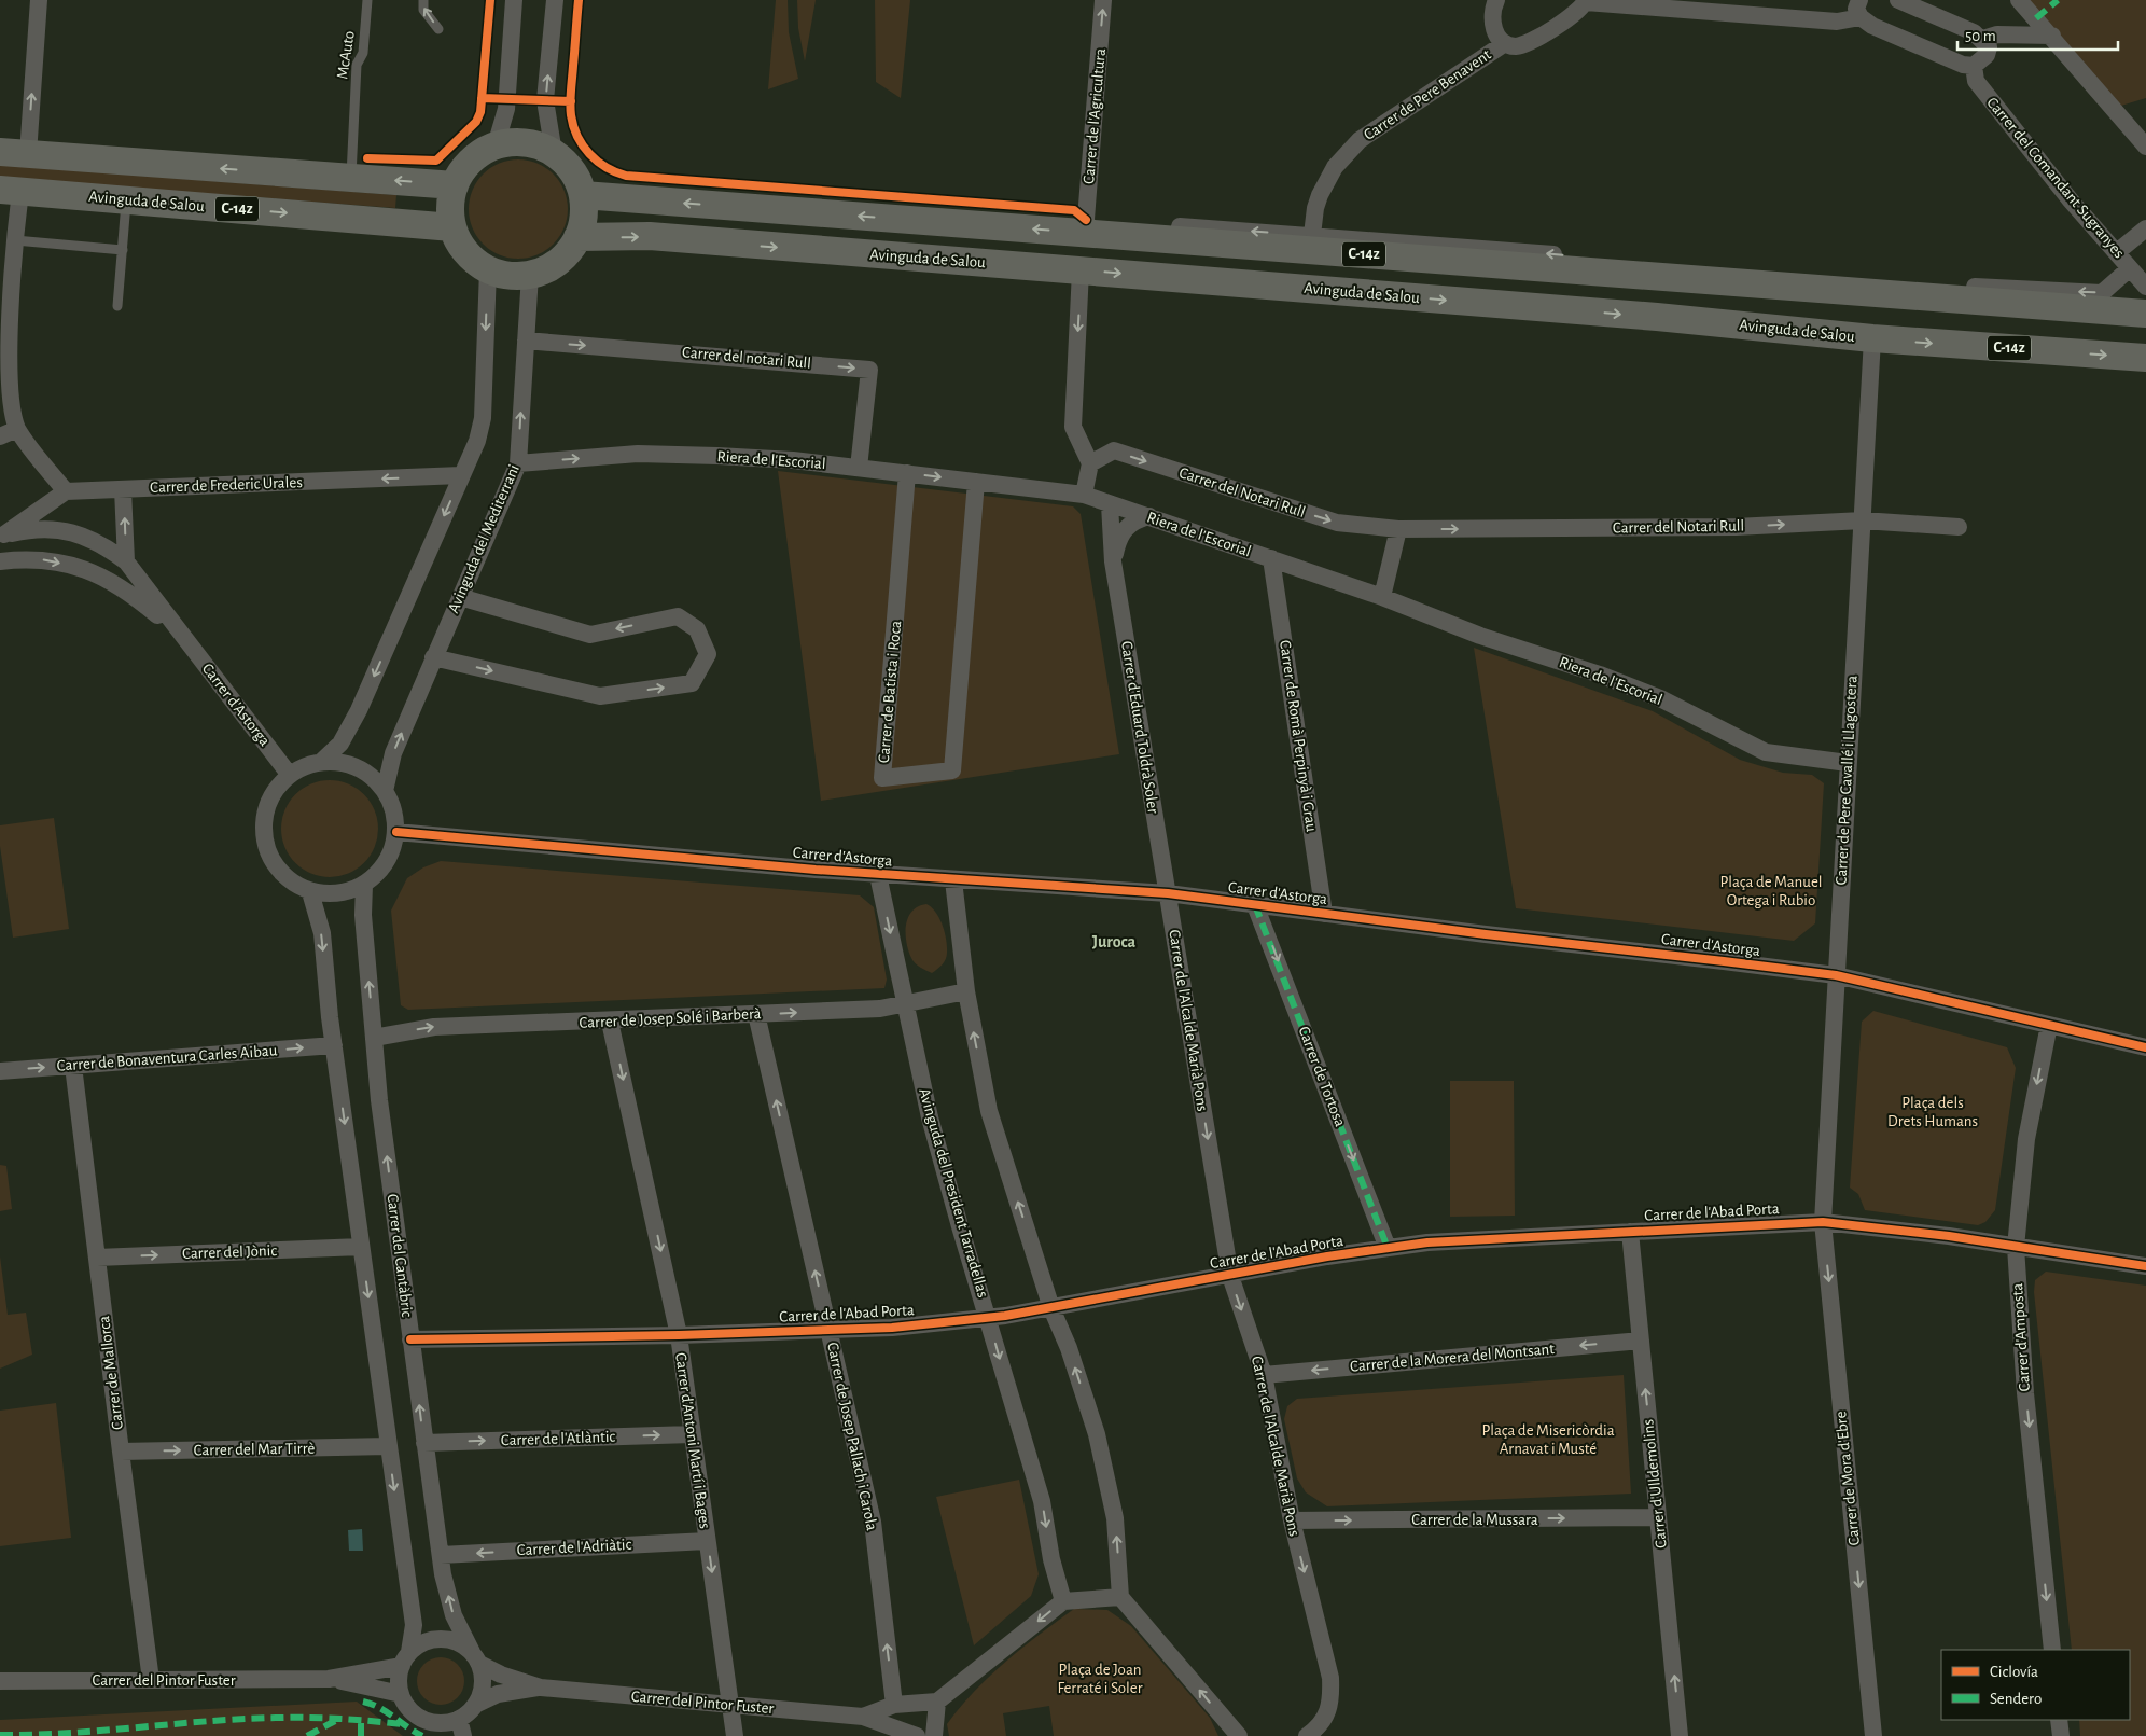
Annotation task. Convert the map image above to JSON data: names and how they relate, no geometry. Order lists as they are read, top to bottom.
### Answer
{
  "streets": {
    "main road": ["Avinguda de Salou", "C-14z"],
    "street": [
      "Carrer de Pere Benavent",
      "Carrer de l'Agricultura",
      "Carrer del Comandant Sugranyes",
      "Carrer del notari Rull",
      "Riera de l'Escorial",
      "Carrer de Frederic Urales",
      "Carrer del Notari Rull",
      "Avinguda del Mediterrani",
      "Carrer de Batista i Roca",
      "Carrer d'Astorga",
      "Carrer d'Eduard Toldrà Soler",
      "Carrer de Romà Perpinyà i Grau",
      "Carrer de Pere Cavallé i Llagostera",
      "Carrer de Josep Solé i Barberà",
      "Carrer de l'Alcalde Marià Pons",
      "Carrer de Bonaventura Carles Aibau",
      "Carrer de Tortosa",
      "Avinguda del President Tarradellas",
      "Carrer de l'Abad Porta",
      "Carrer del Jònic",
      "Carrer del Cantàbric",
      "Carrer d'Amposta",
      "Carrer de la Morera del Montsant",
      "Carrer de Mallorca",
      "Carrer de Josep Pallach i Carola",
      "Carrer de l'Atlàntic",
      "Carrer d'Antoni Martí i Bages",
      "Carrer del Mar Tirrè",
      "Carrer de Mora d'Ebre",
      "Carrer d'Ulldemolins",
      "Carrer de la Mussara",
      "Carrer de l'Adriàtic",
      "Carrer del Pintor Fuster"
    ],
    "lane": ["McAuto"]
  },
  "crossings": [
    ["Carrer de l'Agricultura", "C-14z"],
    ["Avinguda de Salou", "C-14z"],
    ["Avinguda de Salou", "Avinguda del Mediterrani"],
    ["Avinguda de Salou", "Carrer de Pere Cavallé i Llagostera"],
    ["C-14z", "Avinguda del Mediterrani"],
    ["Carrer del notari Rull", "Riera de l'Escorial"],
    ["Carrer del notari Rull", "Avinguda del Mediterrani"],
    ["Riera de l'Escorial", "Avinguda del Mediterrani"],
    ["Riera de l'Escorial", "Carrer de Batista i Roca"],
    ["Riera de l'Escorial", "Carrer d'Eduard Toldrà Soler"],
    ["Riera de l'Escorial", "Carrer de Romà Perpinyà i Grau"],
    ["Riera de l'Escorial", "Carrer de Pere Cavallé i Llagostera"],
    ["Carrer del Notari Rull", "Carrer de Pere Cavallé i Llagostera"],
    ["Avinguda del Mediterrani", "Carrer d'Astorga"],
    ["Avinguda del Mediterrani", "Carrer del Cantàbric"],
    ["Carrer d'Astorga", "Carrer d'Eduard Toldrà Soler"],
    ["Carrer d'Astorga", "Carrer de Romà Perpinyà i Grau"],
    ["Carrer d'Astorga", "Carrer de Pere Cavallé i Llagostera"],
    ["Carrer d'Astorga", "Carrer de l'Alcalde Marià Pons"],
    ["Carrer d'Astorga", "Carrer de Tortosa"],
    ["Carrer d'Astorga", "Avinguda del President Tarradellas"],
    ["Carrer d'Astorga", "Carrer del Cantàbric"],
    ["Carrer d'Astorga", "Carrer d'Amposta"],
    ["Carrer d'Eduard Toldrà Soler", "Carrer de l'Alcalde Marià Pons"],
    ["Carrer de Pere Cavallé i Llagostera", "Carrer de l'Abad Porta"],
    ["Carrer de Pere Cavallé i Llagostera", "Carrer de Mora d'Ebre"],
    ["Carrer de Josep Solé i Barberà", "Avinguda del President Tarradellas"],
    ["Carrer de Josep Solé i Barberà", "Carrer del Cantàbric"],
    ["Carrer de Josep Solé i Barberà", "Carrer de Josep Pallach i Carola"],
    ["Carrer de Josep Solé i Barberà", "Carrer d'Antoni Martí i Bages"],
    ["Carrer de l'Alcalde Marià Pons", "Carrer de l'Abad Porta"],
    ["Carrer de l'Alcalde Marià Pons", "Carrer de la Morera del Montsant"],
    ["Carrer de l'Alcalde Marià Pons", "Carrer de la Mussara"],
    ["Carrer de Bonaventura Carles Aibau", "Carrer de Mallorca"],
    ["Carrer de Tortosa", "Carrer de l'Abad Porta"],
    ["Avinguda del President Tarradellas", "Carrer de l'Abad Porta"],
    ["Carrer de l'Abad Porta", "Carrer del Cantàbric"],
    ["Carrer de l'Abad Porta", "Carrer d'Amposta"],
    ["Carrer de l'Abad Porta", "Carrer de Josep Pallach i Carola"],
    ["Carrer de l'Abad Porta", "Carrer d'Antoni Martí i Bages"],
    ["Carrer de l'Abad Porta", "Carrer de Mora d'Ebre"],
    ["Carrer de l'Abad Porta", "Carrer d'Ulldemolins"],
    ["Carrer del Jònic", "Carrer de Mallorca"],
    ["Carrer del Cantàbric", "Carrer de l'Atlàntic"],
    ["Carrer del Cantàbric", "Carrer de l'Adriàtic"],
    ["Carrer del Cantàbric", "Carrer del Pintor Fuster"],
    ["Carrer de la Morera del Montsant", "Carrer d'Ulldemolins"],
    ["Carrer de Mallorca", "Carrer del Mar Tirrè"],
    ["Carrer de Mallorca", "Carrer del Pintor Fuster"],
    ["Carrer de Josep Pallach i Carola", "Carrer del Pintor Fuster"],
    ["Carrer de l'Atlàntic", "Carrer d'Antoni Martí i Bages"],
    ["Carrer d'Antoni Martí i Bages", "Carrer de l'Adriàtic"],
    ["Carrer d'Antoni Martí i Bages", "Carrer del Pintor Fuster"],
    ["Carrer d'Ulldemolins", "Carrer de la Mussara"]
  ],
  "one_way": [
    "Carrer de l'Agricultura",
    "Carrer del notari Rull",
    "Carrer de Frederic Urales",
    "Carrer del Notari Rull",
    "Carrer de Josep Solé i Barberà",
    "Carrer de l'Alcalde Marià Pons",
    "Carrer de Bonaventura Carles Aibau",
    "Carrer de Tortosa",
    "Carrer del Jònic",
    "Carrer d'Amposta",
    "Carrer de la Morera del Montsant",
    "Carrer de Josep Pallach i Carola",
    "Carrer de l'Atlàntic",
    "Carrer d'Antoni Martí i Bages",
    "Carrer del Mar Tirrè",
    "Carrer de Mora d'Ebre",
    "Carrer d'Ulldemolins",
    "Carrer de la Mussara",
    "Carrer de l'Adriàtic"
  ],
  "districts": ["Juroca"],
  "parks": [
    "Plaça de Manuel Ortega i Rubio",
    "Plaça dels Drets Humans",
    "Plaça de Misericòrdia Arnavat i Musté",
    "Plaça de Joan Ferraté i Soler"
  ],
  "legend": ["Ciclovía", "Sendero"],
  "scale_bar": "50 m"
}
